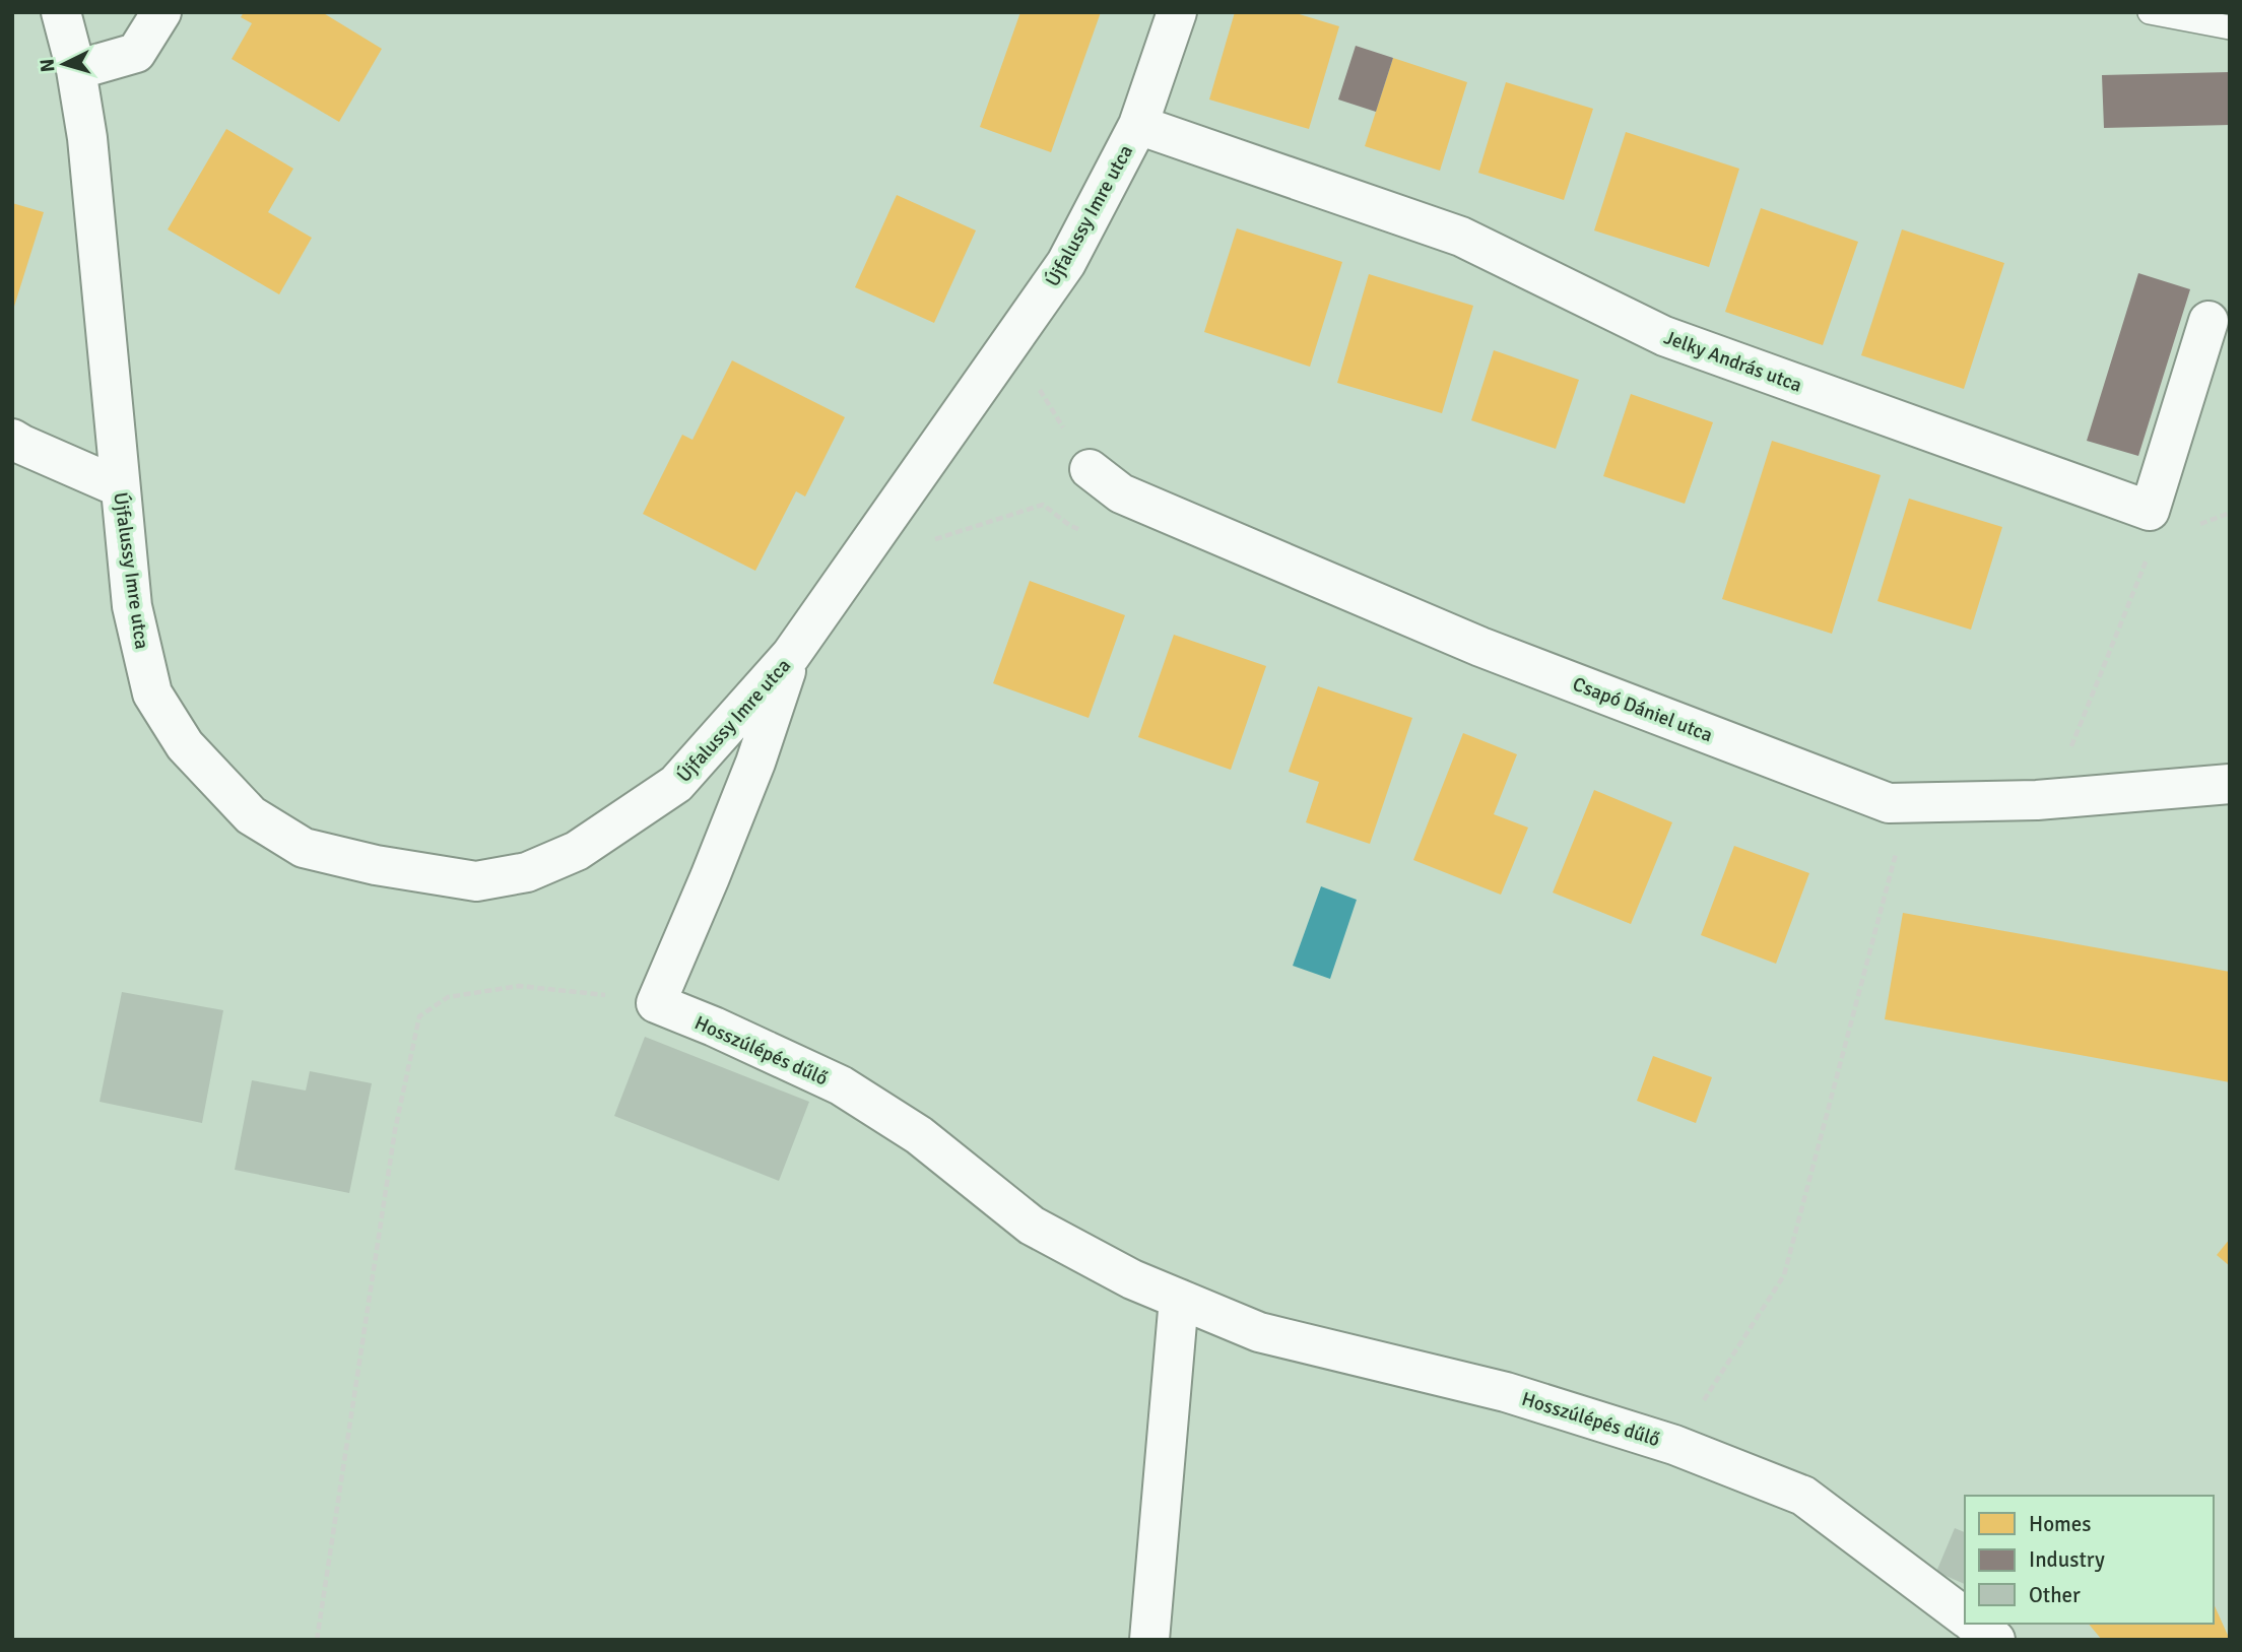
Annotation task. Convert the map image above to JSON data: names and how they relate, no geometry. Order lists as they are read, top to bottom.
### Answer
{
  "streets": {
    "street": [
      "Újfalussy Imre utca",
      "Jelky András utca",
      "Csapó Dániel utca",
      "Hosszúlépés dűlő"
    ]
  },
  "crossings": [
    ["Újfalussy Imre utca", "Jelky András utca"]
  ],
  "legend": ["Homes", "Industry", "Other"],
  "north": "left"
}
